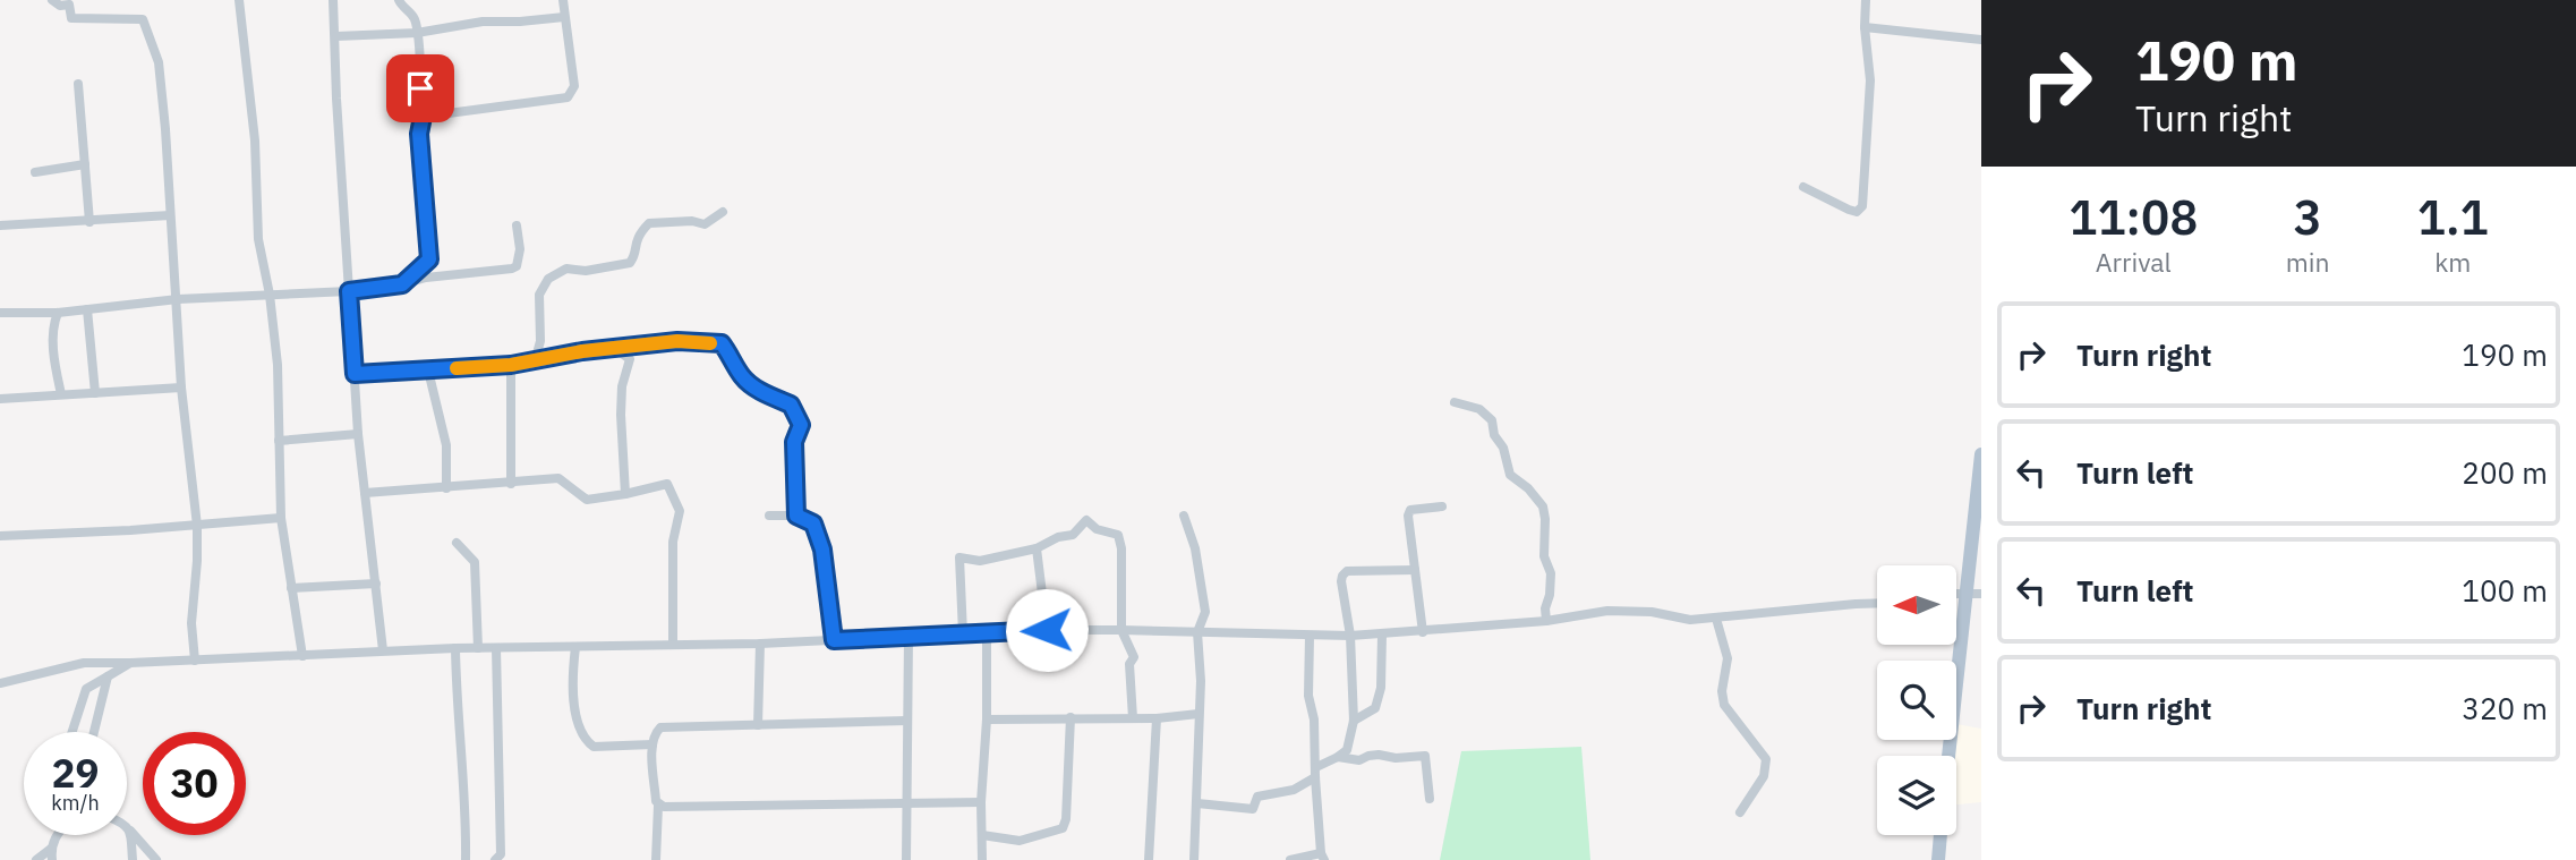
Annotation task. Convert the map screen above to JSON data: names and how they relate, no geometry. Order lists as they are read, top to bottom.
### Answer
{
  "north": "left",
  "page": {
    "turn": ["190 m", "Turn right"],
    "eta": [
      "11:08",
      "Arrival",
      "3",
      "min",
      "1.1",
      "km"
    ],
    "list": [
      {
        "name": "Turn right",
        "value": "190 m"
      },
      {
        "name": "Turn left",
        "value": "200 m"
      },
      {
        "name": "Turn left",
        "value": "100 m"
      },
      {
        "name": "Turn right",
        "value": "320 m"
      }
    ],
    "speed": "29 km/h",
    "limit": "30"
  }
}
